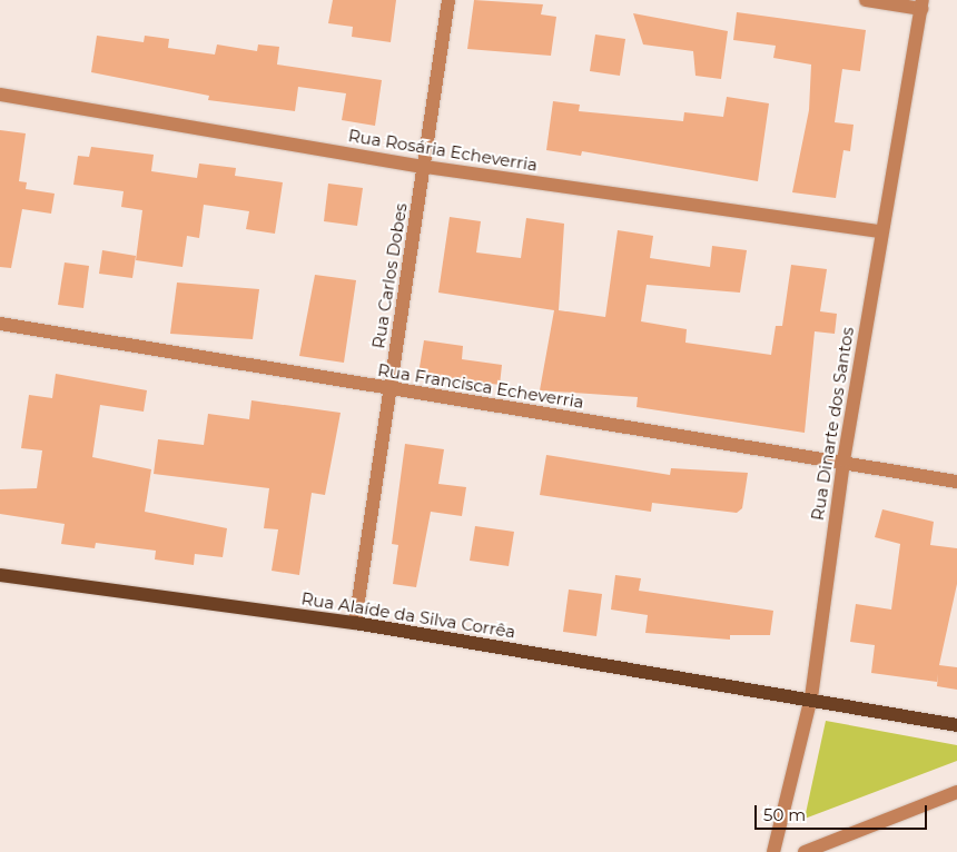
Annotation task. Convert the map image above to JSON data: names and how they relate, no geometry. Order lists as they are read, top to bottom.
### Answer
{
  "streets": {
    "main road": ["Rua Alaíde da Silva Corrêa"],
    "street": [
      "Rua Rosária Echeverria",
      "Rua Carlos Dobes",
      "Rua Francisca Echeverria",
      "Rua Dinarte dos Santos"
    ]
  },
  "crossings": [
    ["Rua Rosária Echeverria", "Rua Carlos Dobes"],
    ["Rua Rosária Echeverria", "Rua Dinarte dos Santos"],
    ["Rua Carlos Dobes", "Rua Francisca Echeverria"],
    ["Rua Carlos Dobes", "Rua Alaíde da Silva Corrêa"],
    ["Rua Francisca Echeverria", "Rua Dinarte dos Santos"],
    ["Rua Dinarte dos Santos", "Rua Alaíde da Silva Corrêa"]
  ],
  "scale_bar": "50 m"
}
